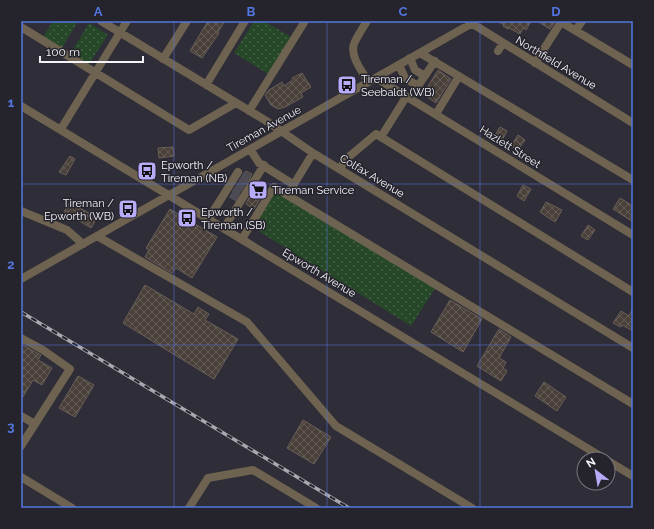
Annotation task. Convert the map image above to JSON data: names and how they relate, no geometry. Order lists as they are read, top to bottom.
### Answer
{
  "streets": {
    "street": [
      "Northfield Avenue",
      "Tireman Avenue",
      "Hazlett Street",
      "Colfax Avenue",
      "Epworth Avenue"
    ]
  },
  "crossings": [
    ["Northfield Avenue", "Tireman Avenue"],
    ["Tireman Avenue", "Hazlett Street"],
    ["Tireman Avenue", "Colfax Avenue"],
    ["Tireman Avenue", "Epworth Avenue"]
  ],
  "places": {
    "bus stop": [
      "Tireman / Seebaldt (WB)",
      "Epworth / Tireman (NB)",
      "Tireman / Epworth (WB)",
      "Epworth / Tireman (SB)"
    ],
    "supermarket": ["Tireman Service"]
  },
  "scale_bar": "100 m",
  "north": "top left",
  "grid": {
    "columns": [
      "A",
      "B",
      "C",
      "D"
    ],
    "rows": ["1", "2", "3"]
  }
}
